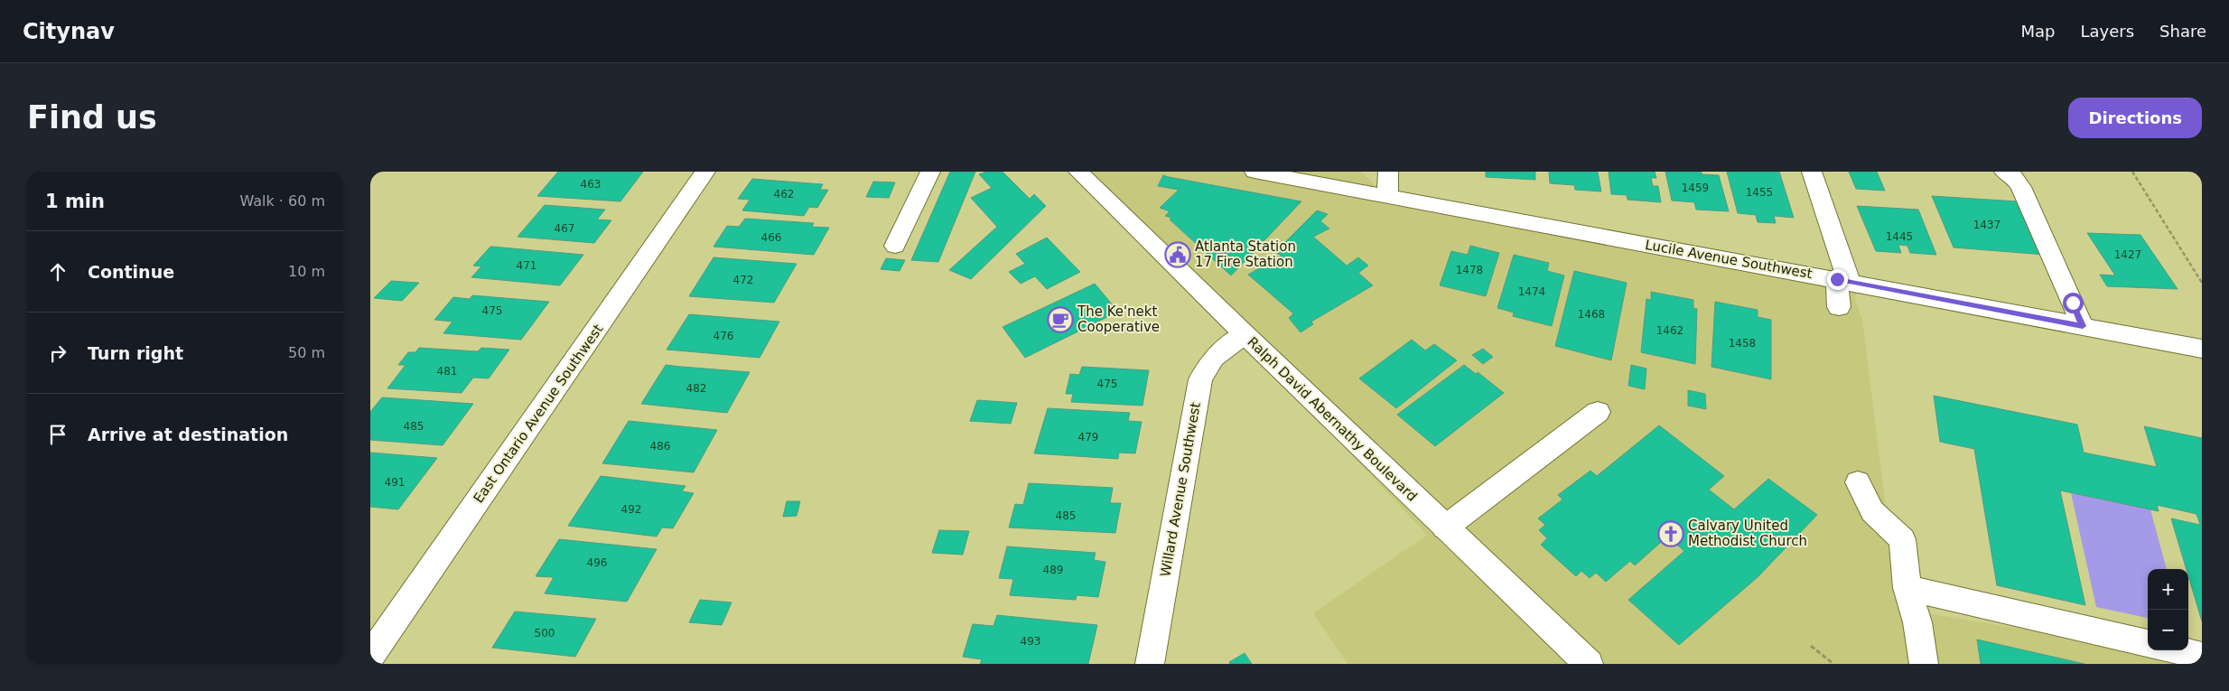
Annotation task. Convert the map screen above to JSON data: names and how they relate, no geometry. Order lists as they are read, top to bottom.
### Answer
{
  "streets": {
    "street": [
      "Lucile Avenue Southwest",
      "East Ontario Avenue Southwest",
      "Ralph David Abernathy Boulevard",
      "Willard Avenue Southwest"
    ]
  },
  "crossings": [
    ["Ralph David Abernathy Boulevard", "Willard Avenue Southwest"]
  ],
  "places": {
    "public building": ["Atlanta Station 17 Fire Station"],
    "cafe": ["The Ke'nekt Cooperative"],
    "church": ["Calvary United Methodist Church"]
  },
  "house_numbers": [
    "463",
    "1459",
    "1455",
    "462",
    "1437",
    "467",
    "1445",
    "466",
    "1427",
    "471",
    "1478",
    "472",
    "1474",
    "475",
    "1468",
    "1462",
    "476",
    "1458",
    "481",
    "475",
    "482",
    "485",
    "479",
    "486",
    "491",
    "492",
    "485",
    "496",
    "489",
    "500",
    "493"
  ],
  "page": {
    "header": "Citynav",
    "nav": ["Map", "Layers", "Share"],
    "buttons": "Directions",
    "title": "Find us",
    "heading": ["1 min", "Walk · 60 m"],
    "list": [
      ["Continue", "10 m"],
      ["Turn right", "50 m"],
      "Arrive at destination"
    ],
    "map_buttons": ["+", "−"]
  }
}
